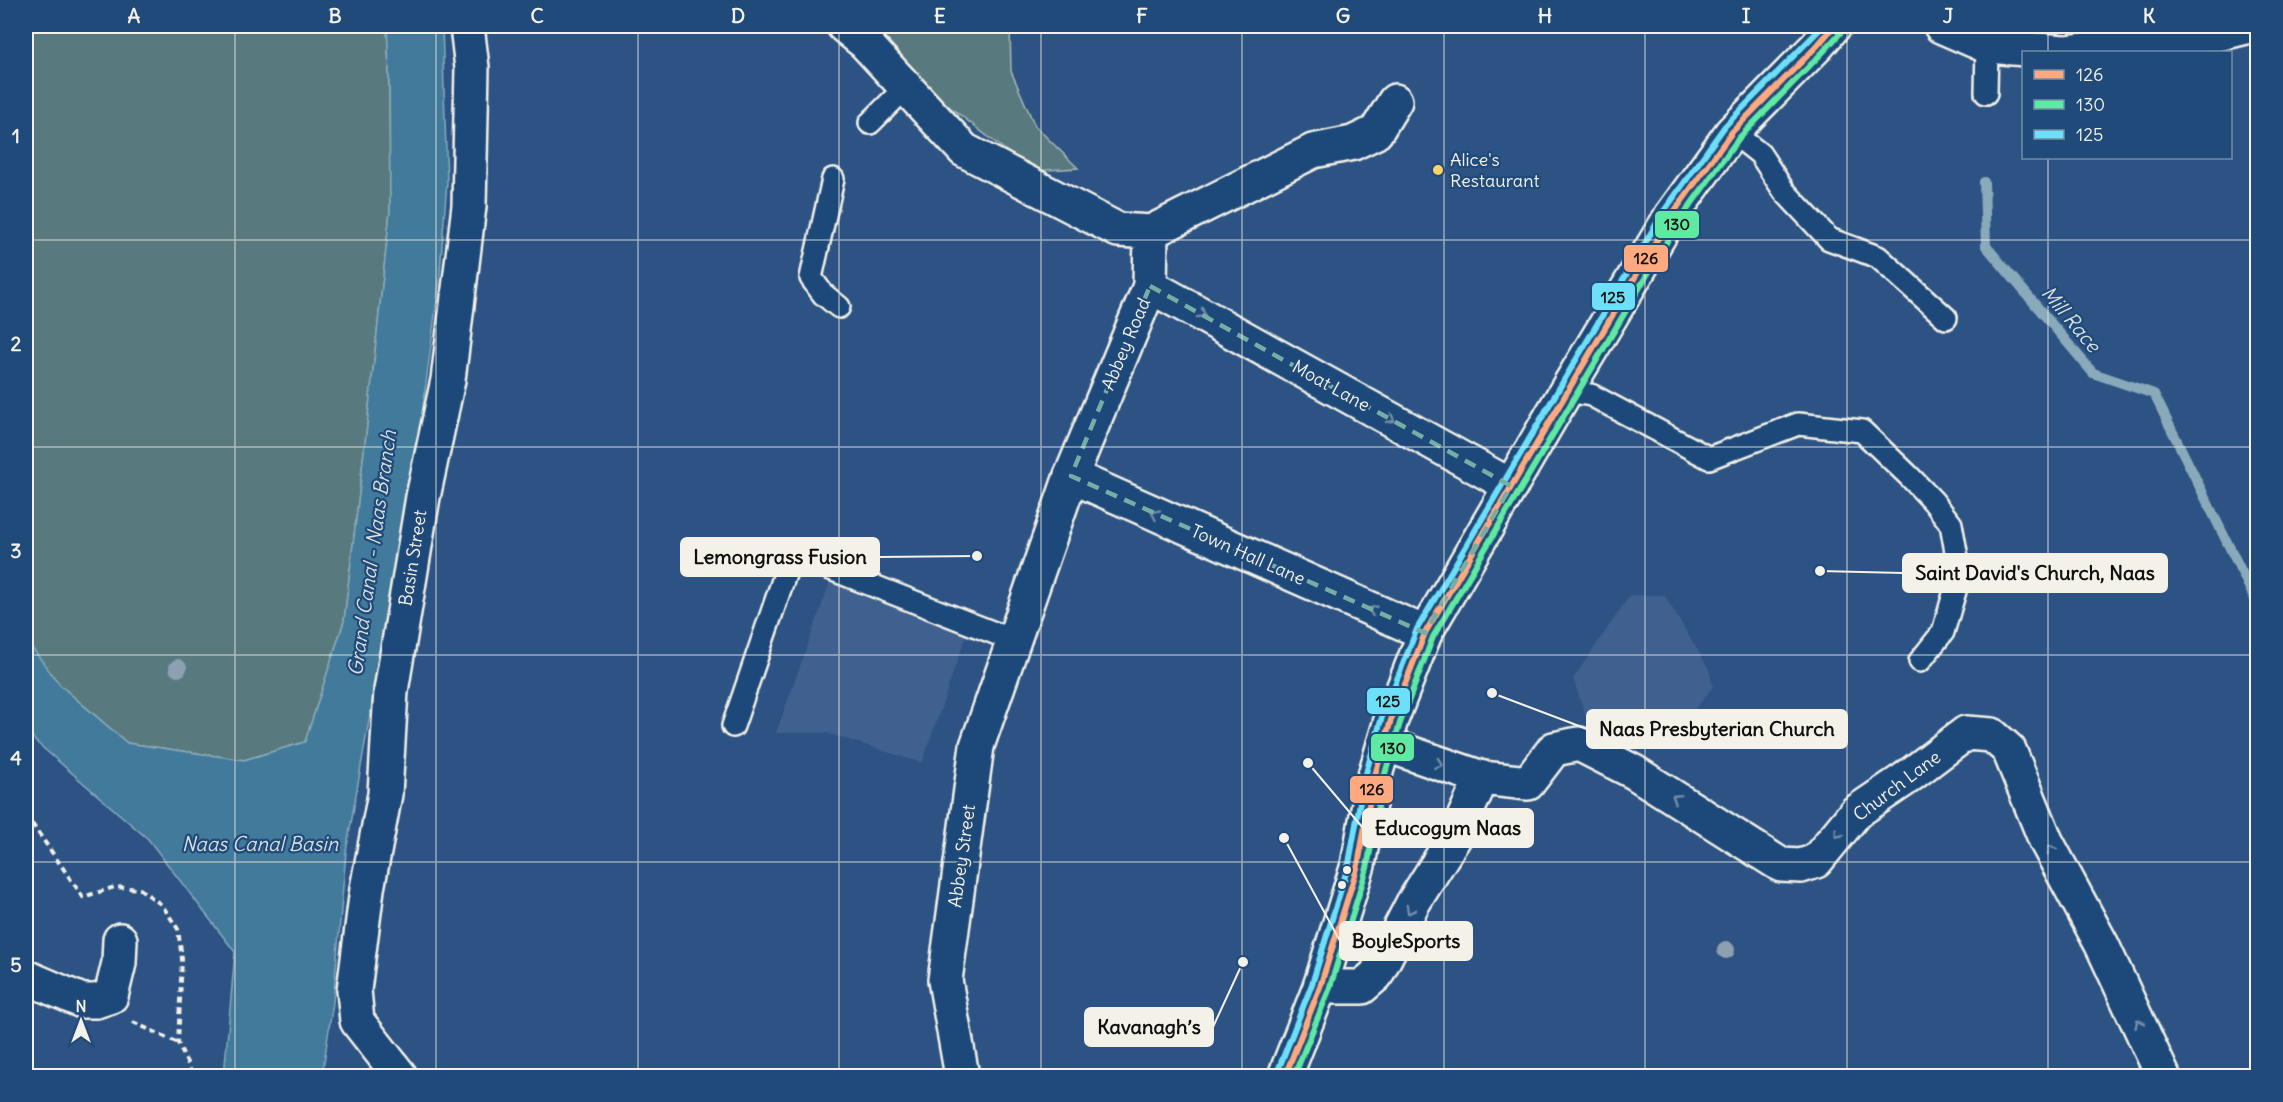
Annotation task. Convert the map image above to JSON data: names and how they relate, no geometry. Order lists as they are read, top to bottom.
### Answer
{
  "streets": {
    "street": [
      "Abbey Road",
      "Moat Lane",
      "Town Hall Lane",
      "Basin Street",
      "Church Lane",
      "Abbey Street"
    ]
  },
  "crossings": [
    ["Abbey Road", "Moat Lane"],
    ["Abbey Road", "Town Hall Lane"],
    ["Abbey Road", "Abbey Street"]
  ],
  "one_way": ["Moat Lane", "Town Hall Lane"],
  "water": ["Mill Race", "Grand Canal - Naas Branch", "Naas Canal Basin"],
  "places": [
    "Alice's Restaurant",
    "Lemongrass Fusion",
    "Saint David's Church, Naas",
    "Naas Presbyterian Church",
    "Educogym Naas",
    "BoyleSports",
    "Kavanagh’s"
  ],
  "lines": ["transit line 126", "transit line 125", "transit line 130"],
  "legend": ["126", "130", "125"],
  "north": "top",
  "grid": {
    "columns": [
      "A",
      "B",
      "C",
      "D",
      "E",
      "F",
      "G",
      "H",
      "I",
      "J",
      "K"
    ],
    "rows": [
      "1",
      "2",
      "3",
      "4",
      "5"
    ]
  }
}
